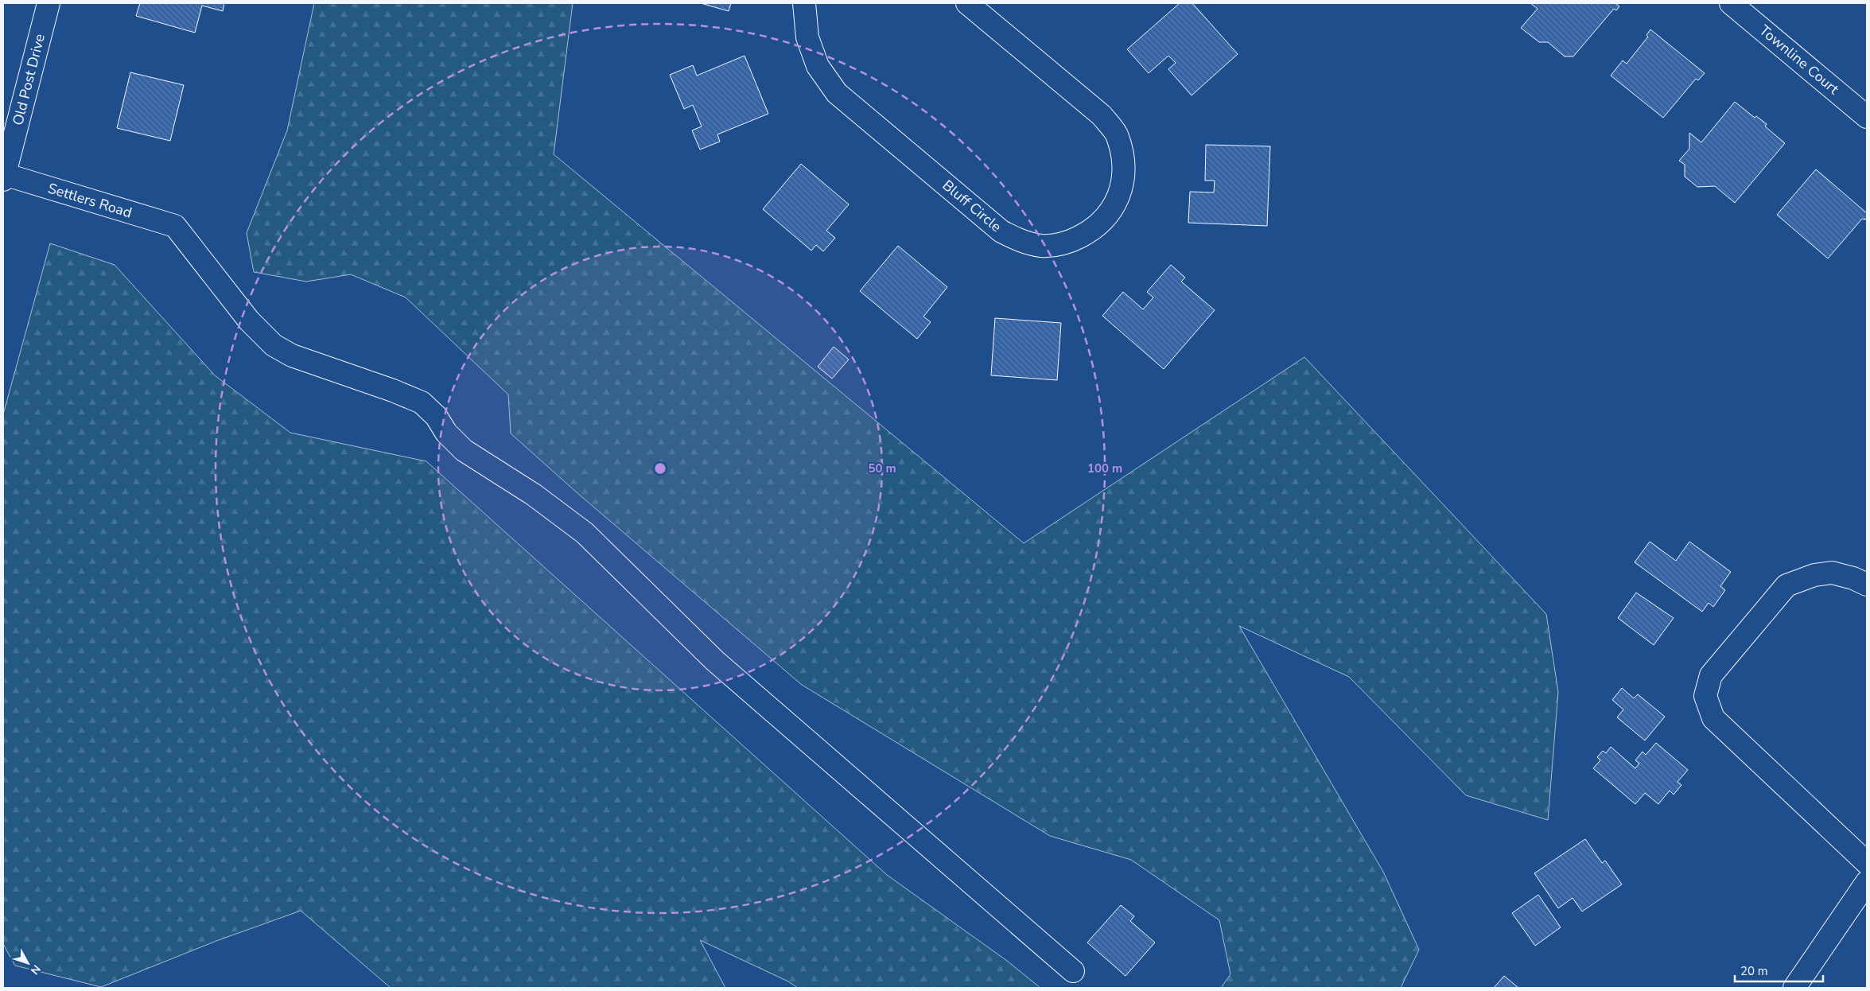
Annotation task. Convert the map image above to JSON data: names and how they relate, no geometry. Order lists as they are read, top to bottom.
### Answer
{
  "streets": {
    "street": [
      "Townline Court",
      "Old Post Drive",
      "Settlers Road",
      "Bluff Circle"
    ]
  },
  "crossings": [
    ["Old Post Drive", "Settlers Road"]
  ],
  "scale_bar": "20 m",
  "north": "bottom right",
  "rings": ["50 m", "100 m"]
}
